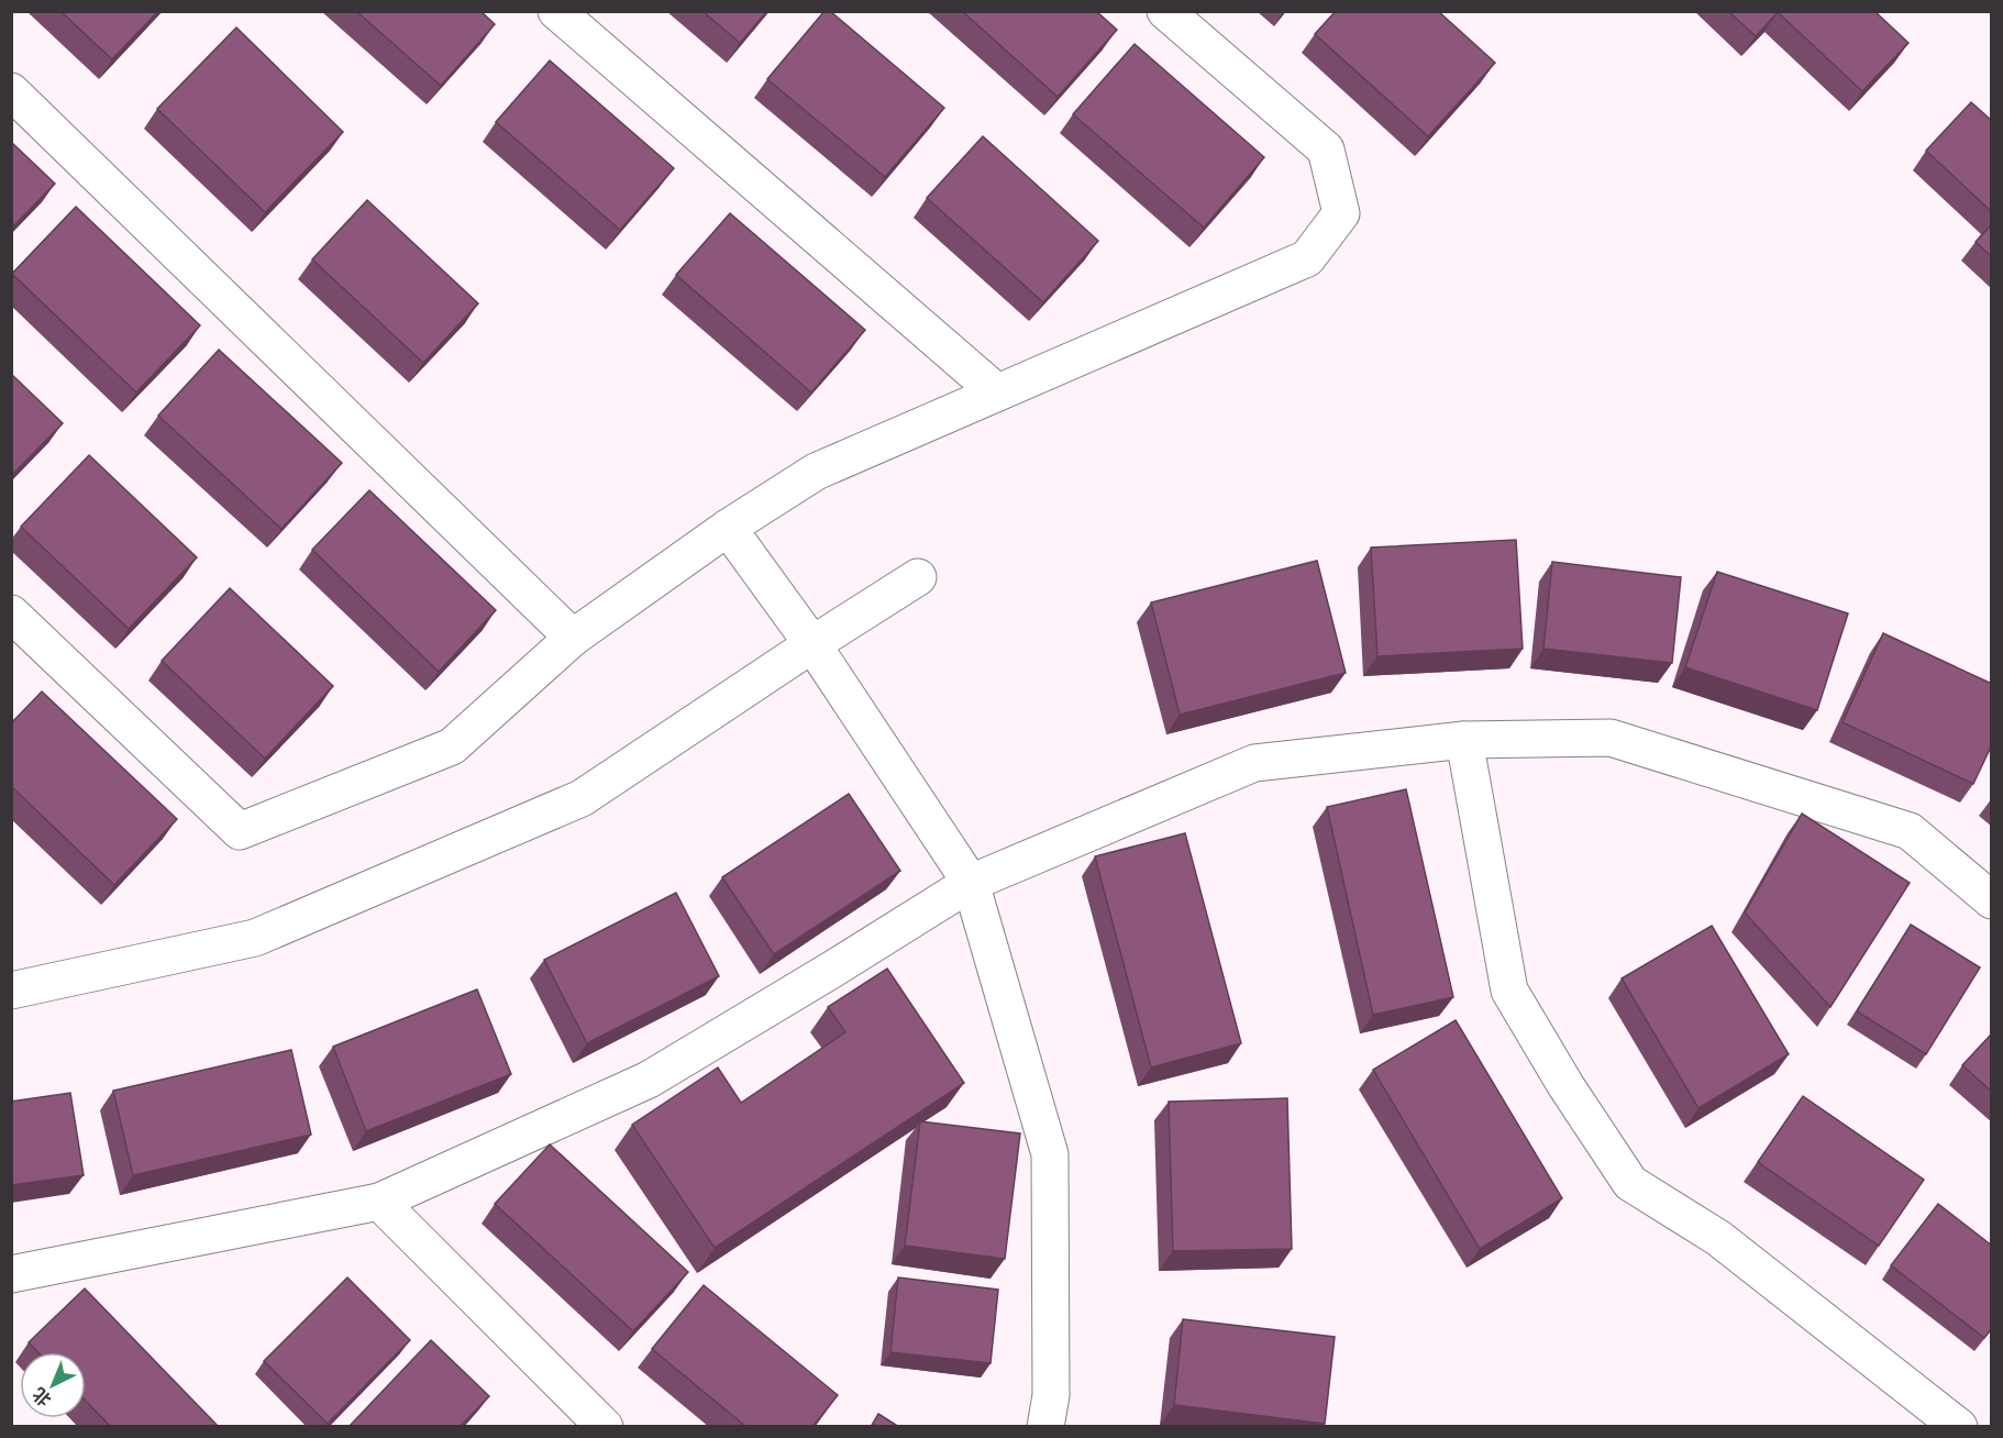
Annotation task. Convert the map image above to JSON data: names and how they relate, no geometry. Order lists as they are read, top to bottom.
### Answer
{
  "north": "bottom left"
}
